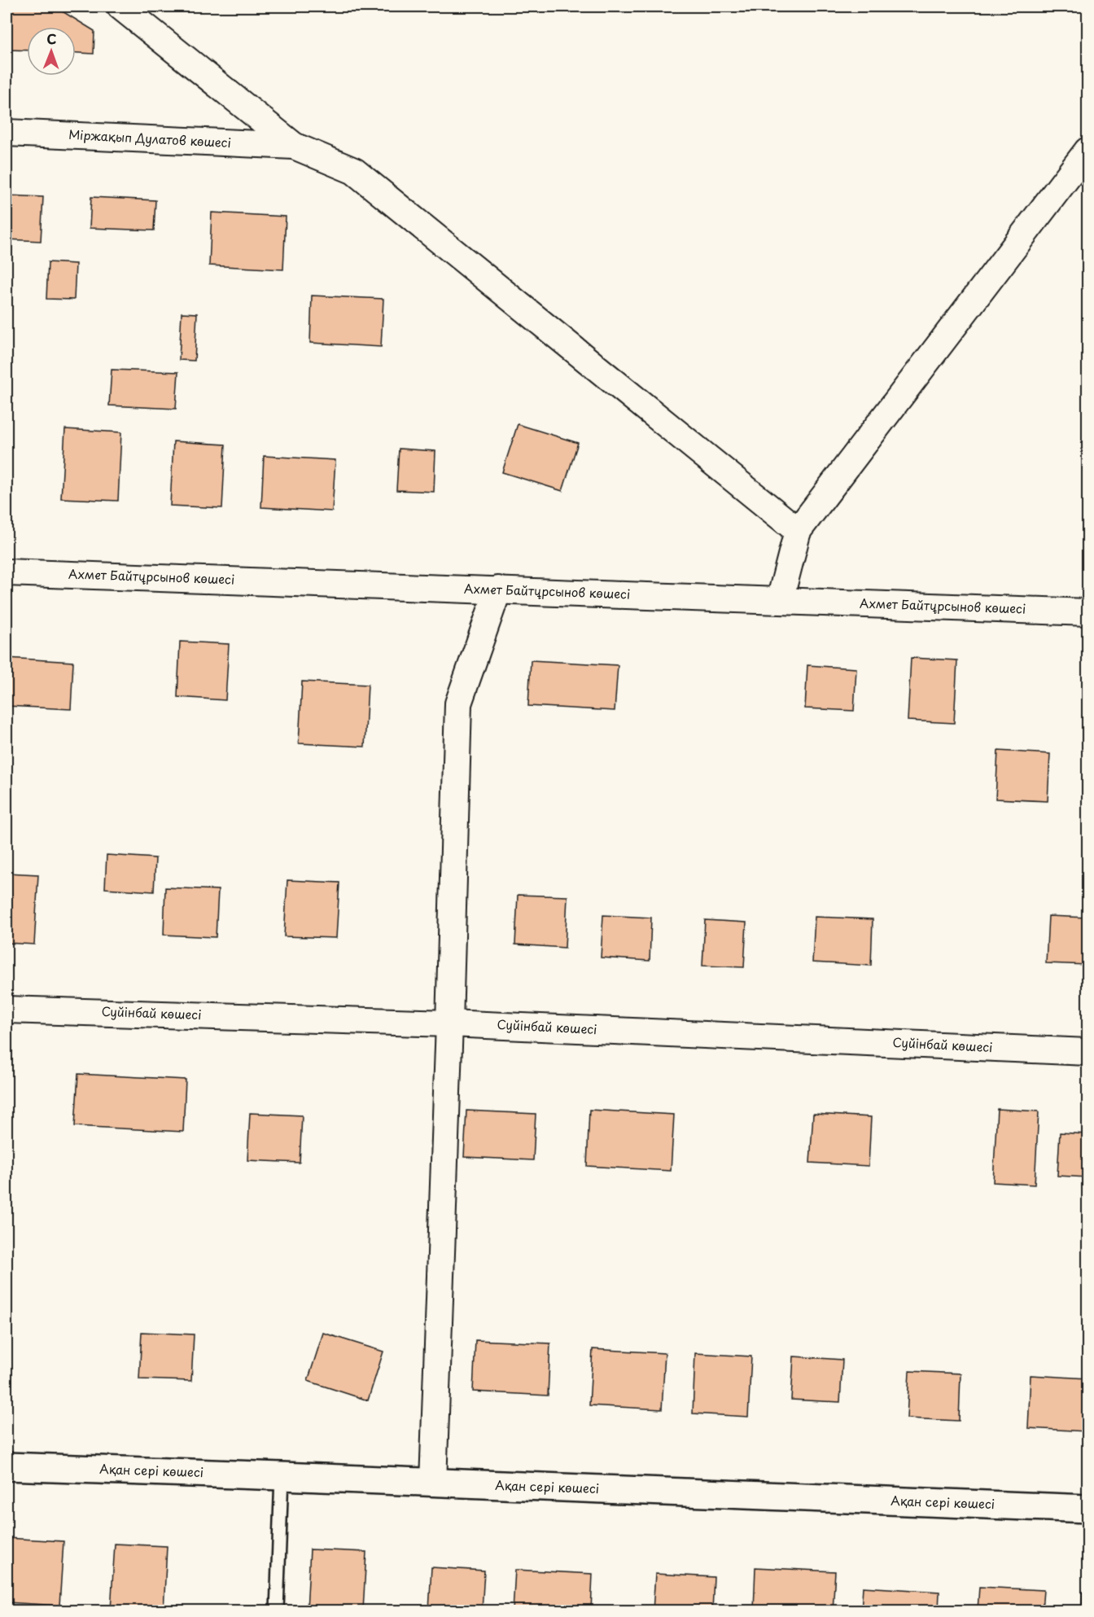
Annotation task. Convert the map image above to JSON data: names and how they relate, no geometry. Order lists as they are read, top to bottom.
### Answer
{
  "streets": {
    "street": [
      "Міржақып Дулатов көшесі",
      "Ахмет Байтұрсынов көшесі",
      "Суйінбай көшесі",
      "Ақан сері көшесі"
    ]
  },
  "north": "top"
}
